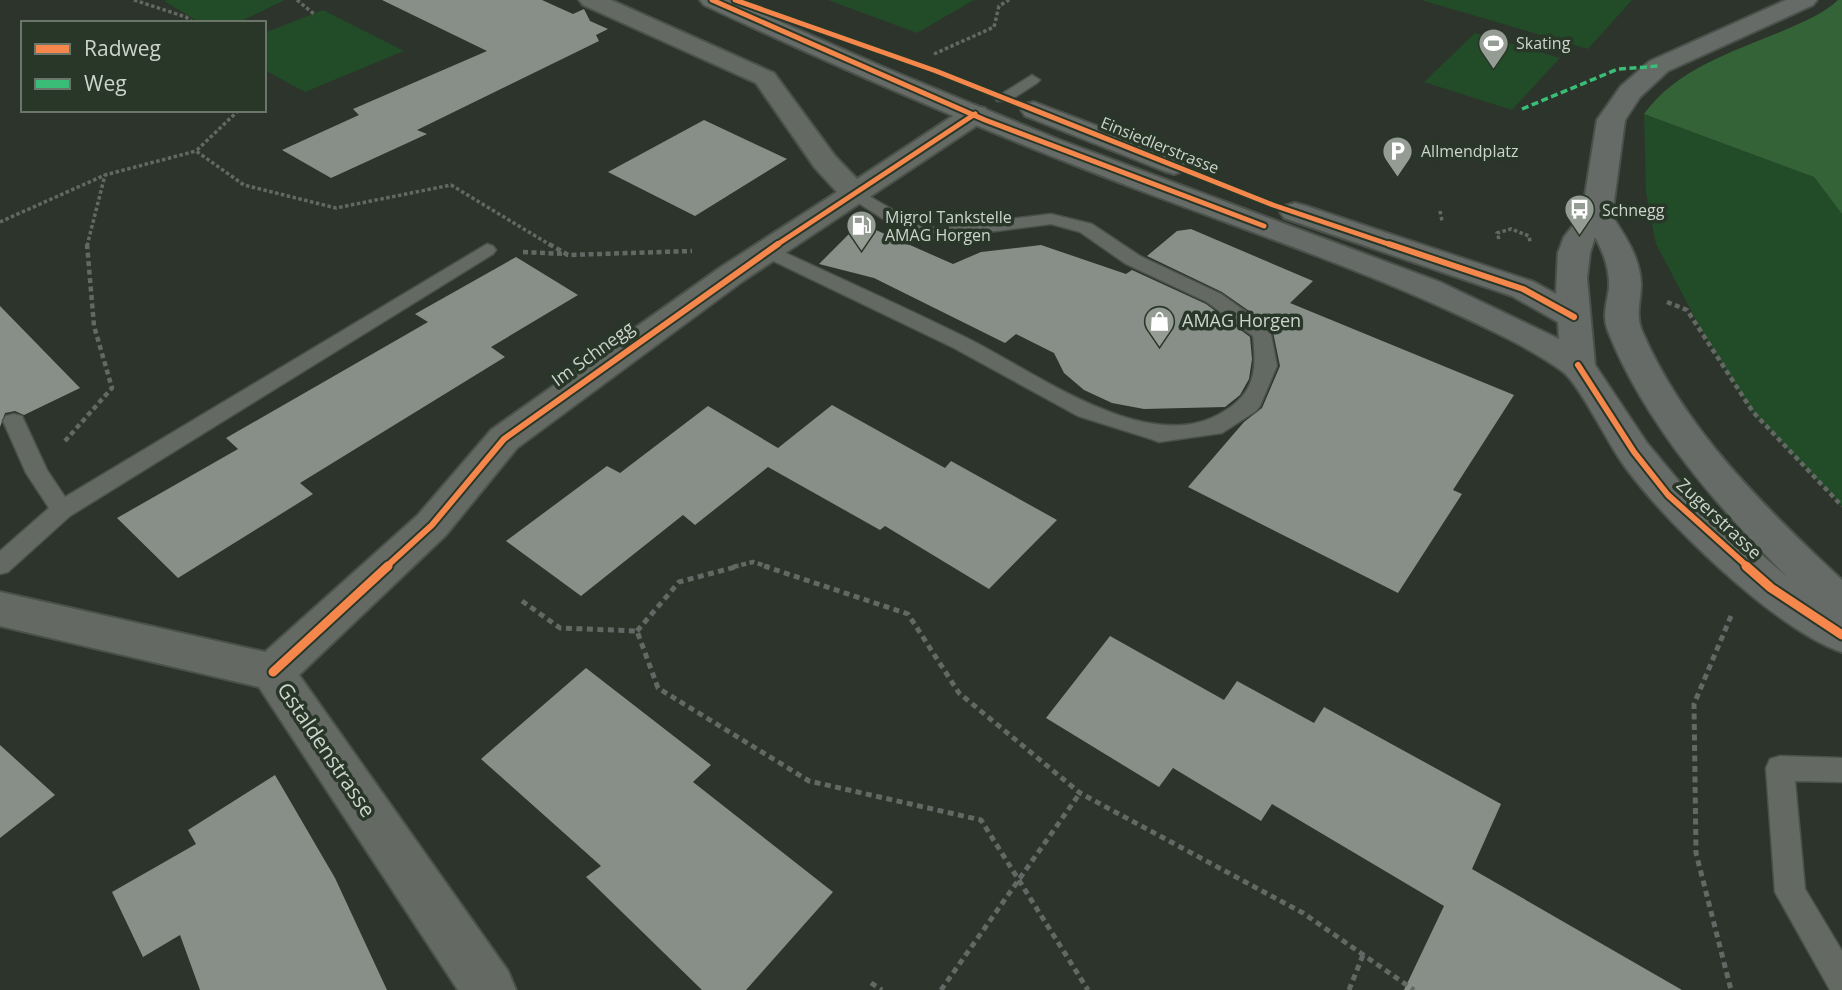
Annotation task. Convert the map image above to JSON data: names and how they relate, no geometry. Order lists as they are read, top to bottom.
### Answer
{
  "streets": {
    "main road": ["Einsiedlerstrasse", "Zugerstrasse"],
    "street": ["Im Schnegg", "Gstaldenstrasse"]
  },
  "crossings": [
    ["Einsiedlerstrasse", "Im Schnegg"],
    ["Einsiedlerstrasse", "Zugerstrasse"],
    ["Im Schnegg", "Gstaldenstrasse"]
  ],
  "places": {
    "sports": ["Skating"],
    "parking": ["Allmendplatz"],
    "bus stop": ["Schnegg"],
    "fuel station": ["Migrol Tankstelle AMAG Horgen"],
    "shop": ["AMAG Horgen"]
  },
  "legend": ["Radweg", "Weg"]
}
